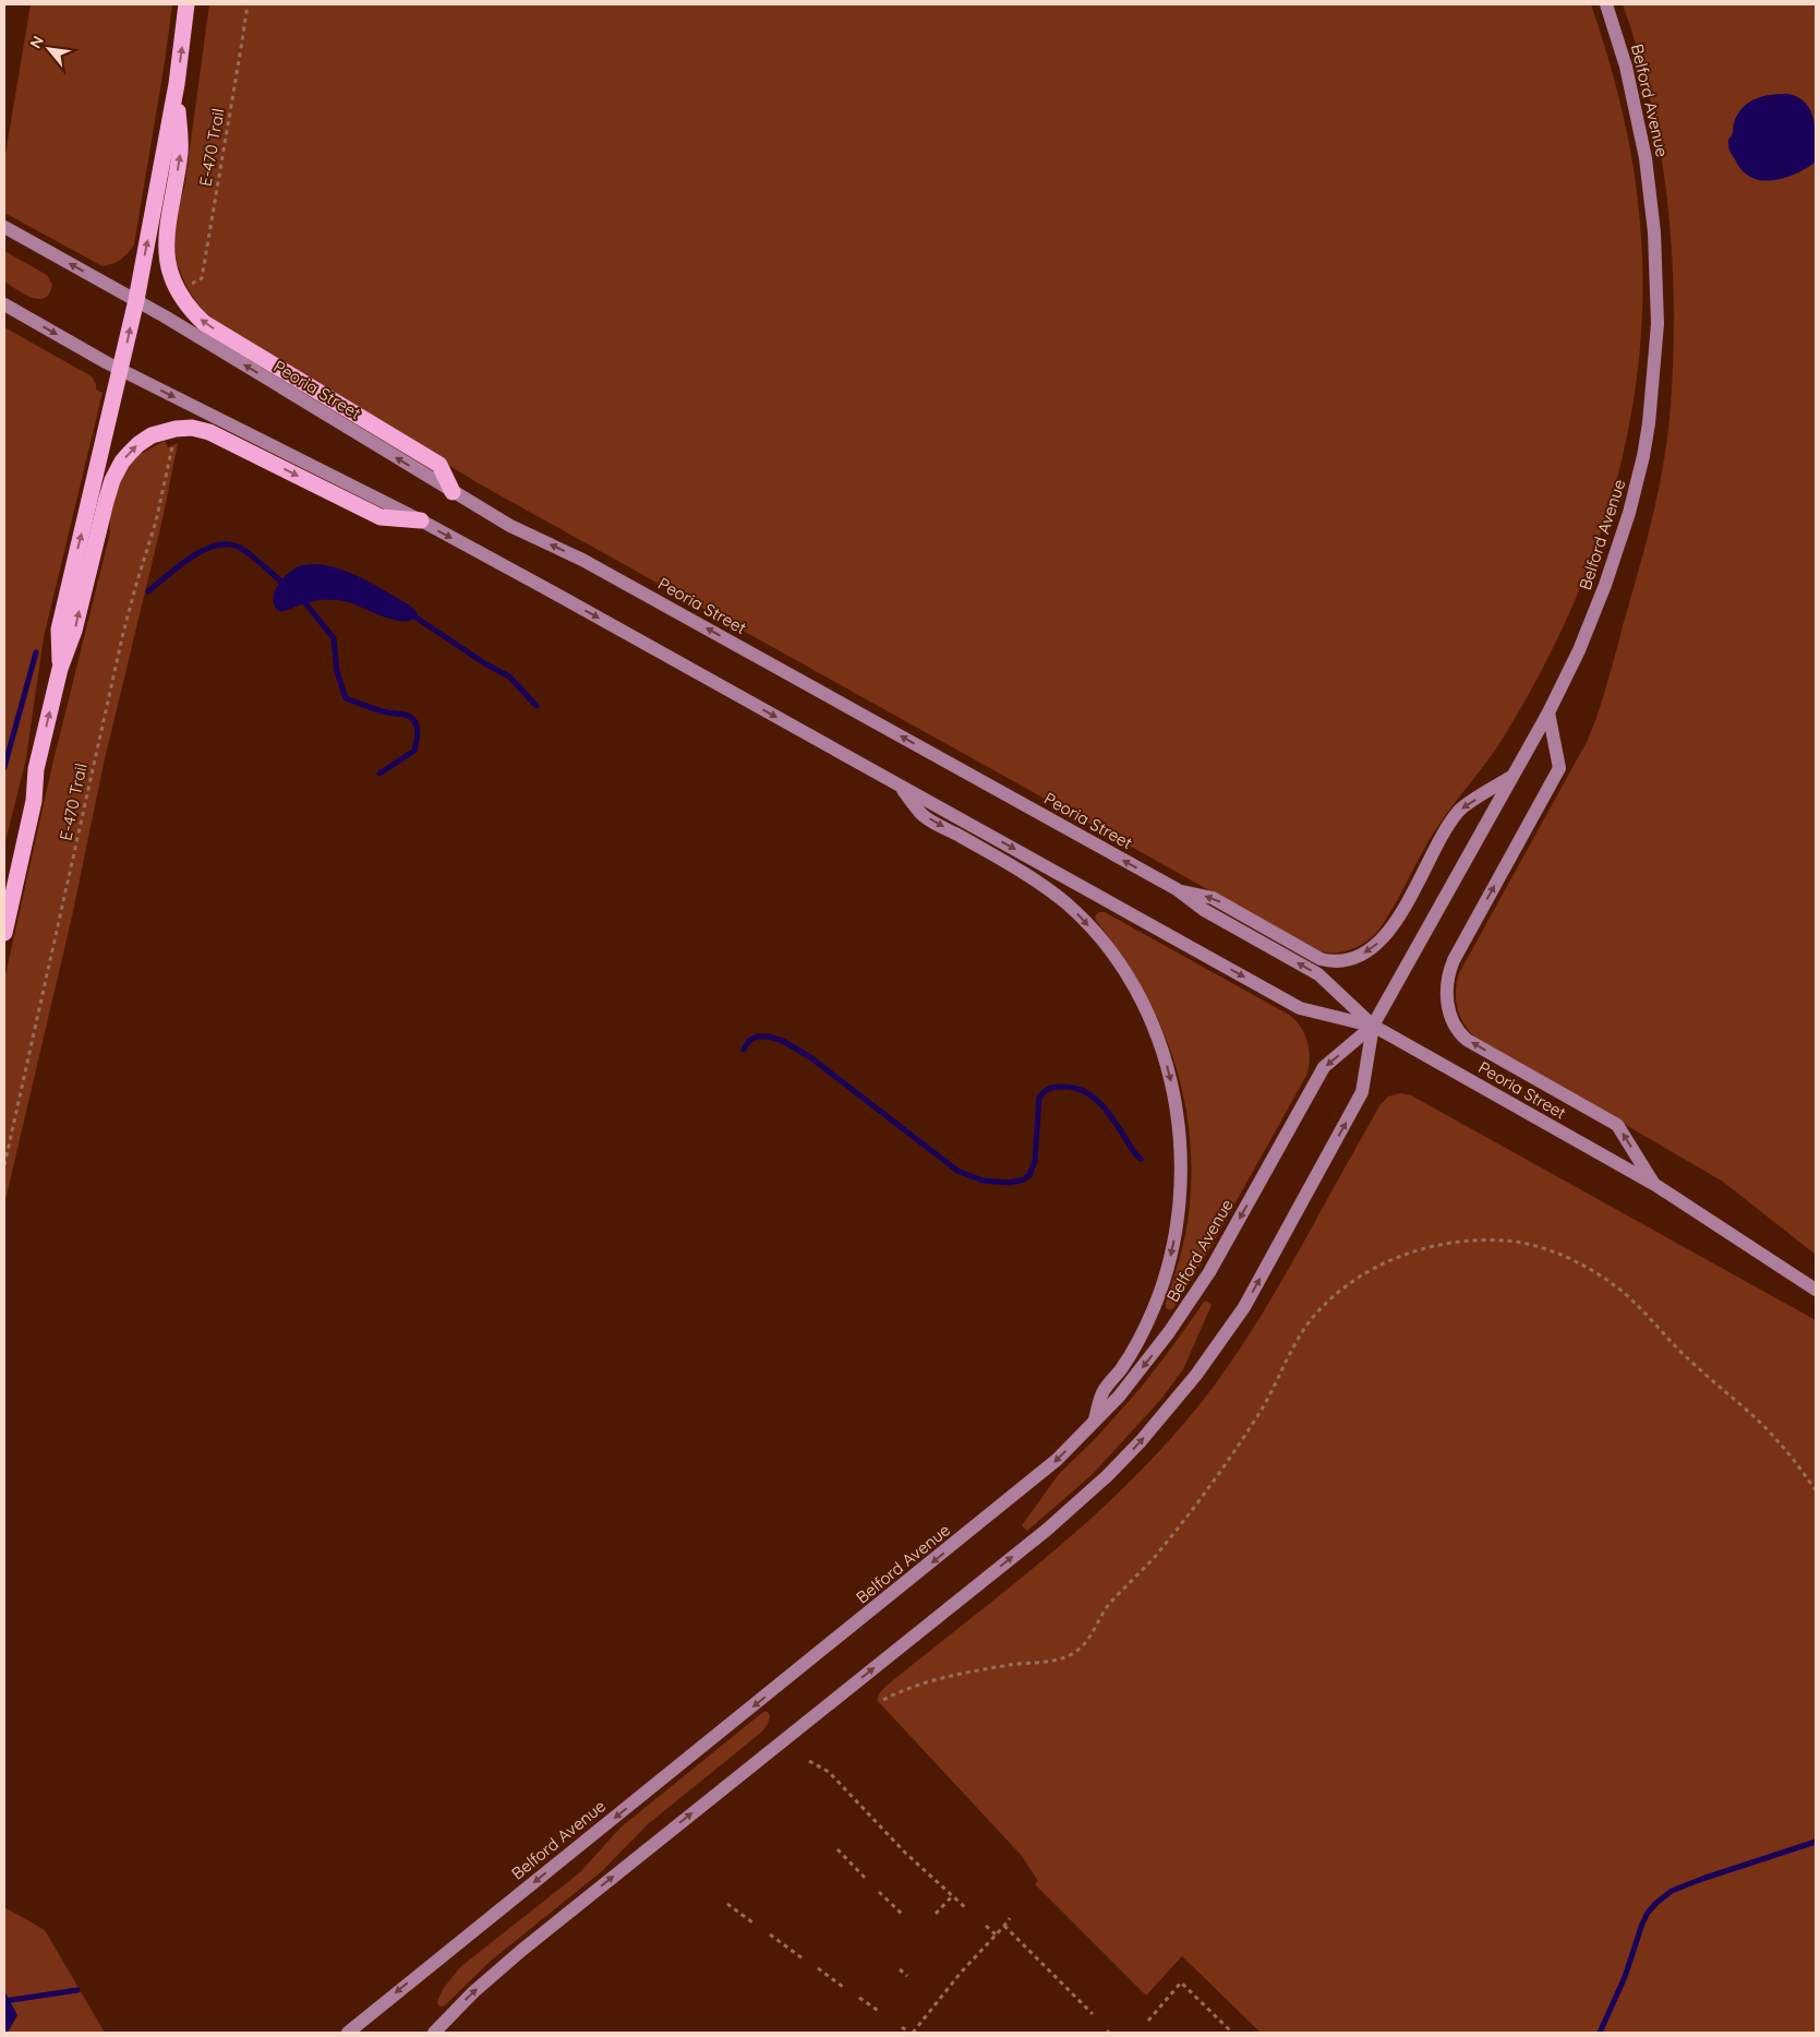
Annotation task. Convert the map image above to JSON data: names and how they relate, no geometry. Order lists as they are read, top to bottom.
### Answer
{
  "streets": {
    "main road": ["Belford Avenue", "Peoria Street"],
    "path": ["E-470 Trail"]
  },
  "crossings": [
    ["Belford Avenue", "Peoria Street"]
  ],
  "north": "top left"
}
